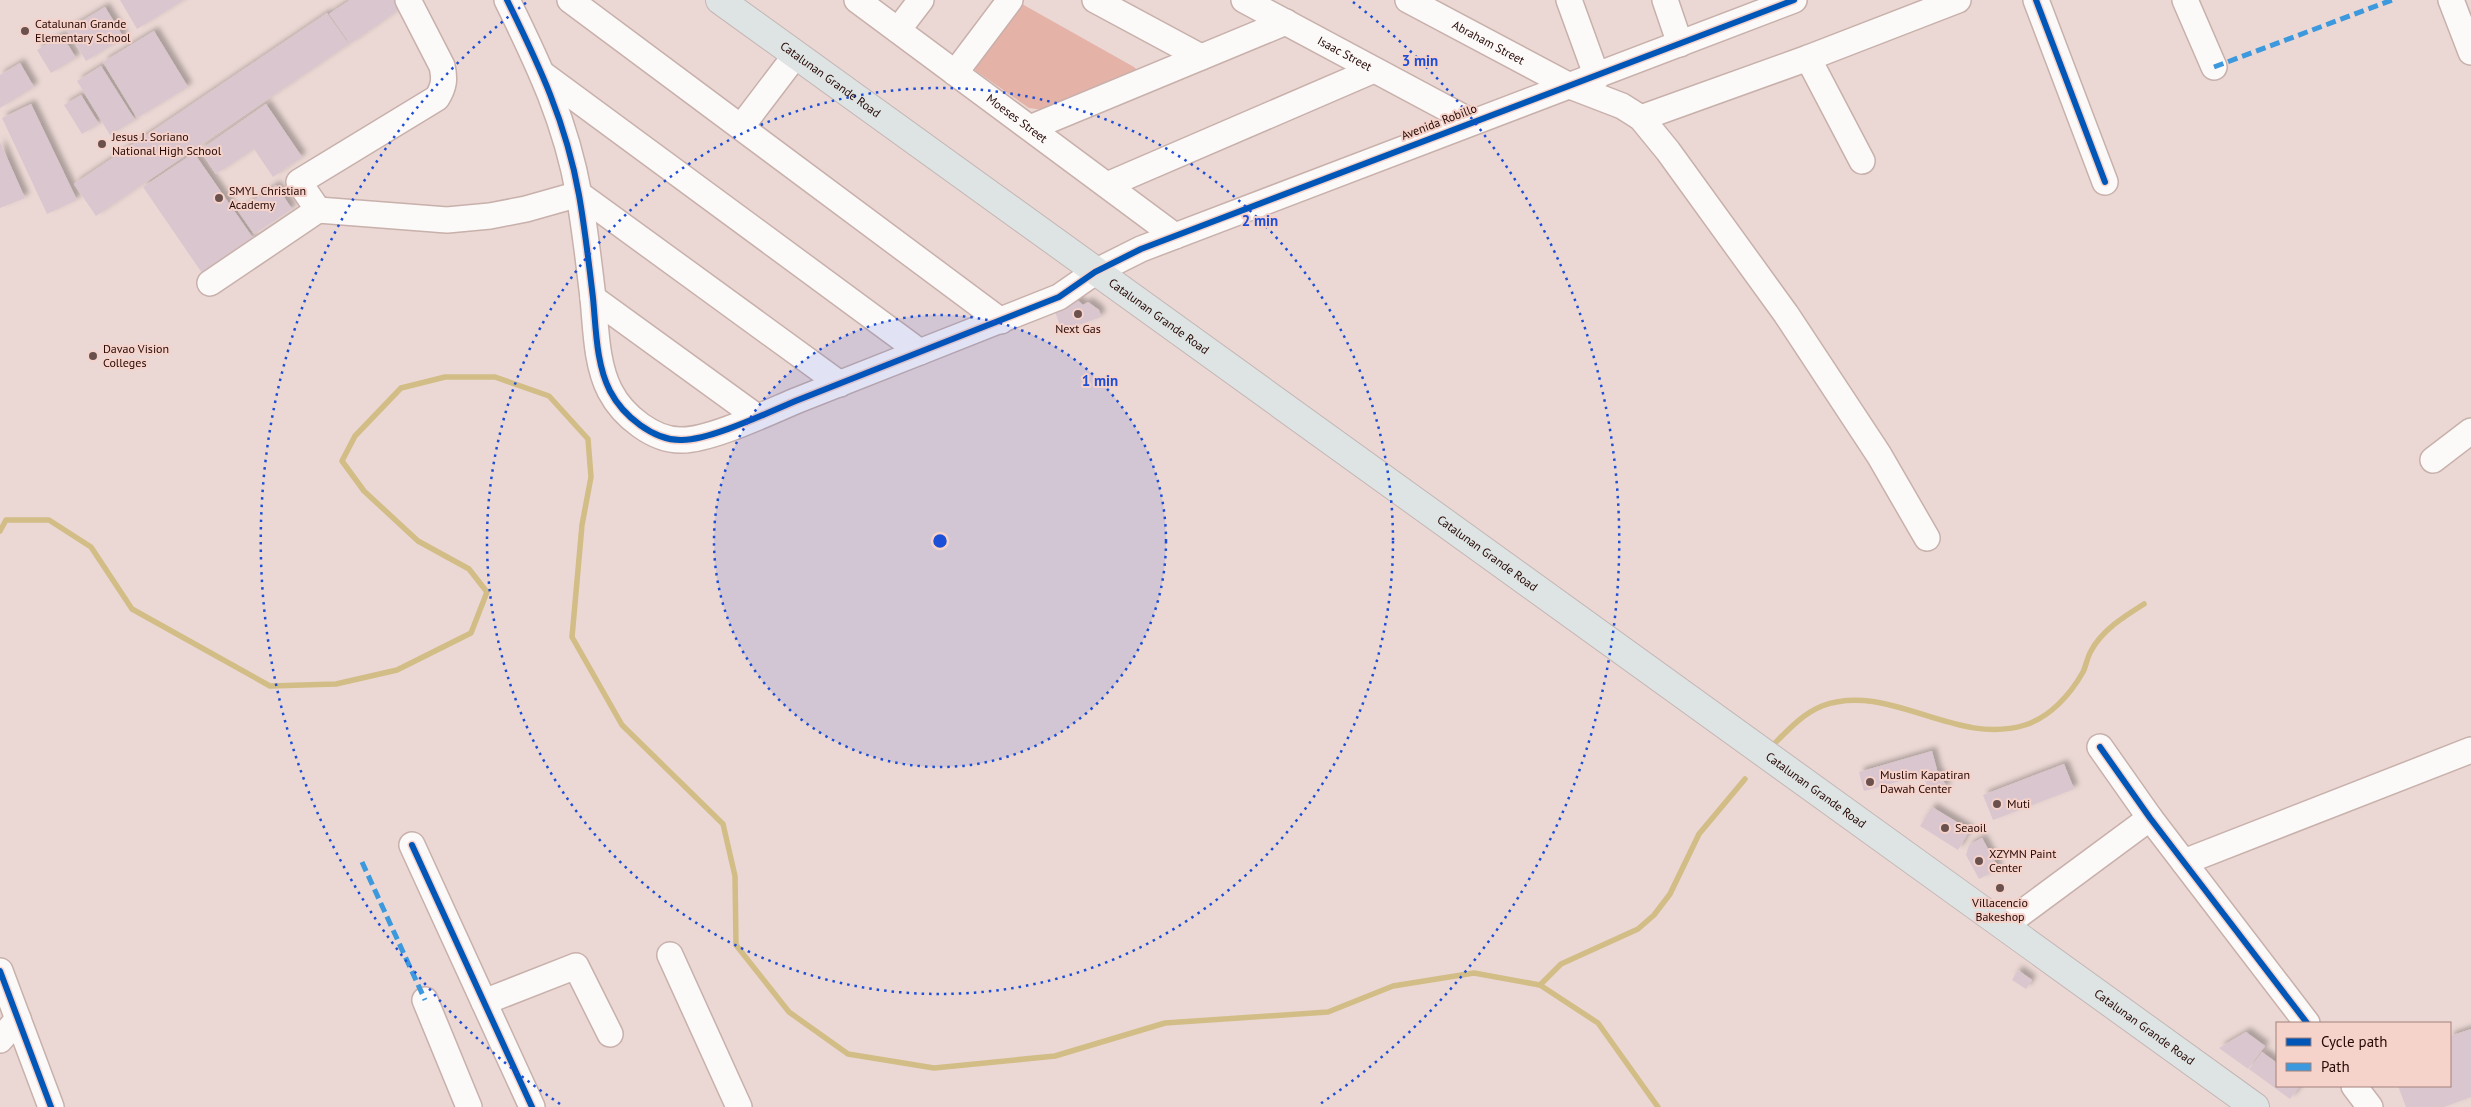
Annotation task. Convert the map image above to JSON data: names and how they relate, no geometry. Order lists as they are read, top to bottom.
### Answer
{
  "streets": {
    "main road": ["Catalunan Grande Road"],
    "street": [
      "Abraham Street",
      "Isaac Street",
      "Moeses Street",
      "Avenida Robillo"
    ]
  },
  "crossings": [
    ["Abraham Street", "Avenida Robillo"],
    ["Isaac Street", "Avenida Robillo"],
    ["Catalunan Grande Road", "Avenida Robillo"],
    ["Moeses Street", "Avenida Robillo"]
  ],
  "places": [
    "Catalunan Grande Elementary School",
    "Jesus J. Soriano National High School",
    "SMYL Christian Academy",
    "Next Gas",
    "Davao Vision Colleges",
    "Muslim Kapatiran Dawah Center",
    "Muti",
    "Seaoil",
    "XZYMN Paint Center",
    "Villacencio Bakeshop"
  ],
  "legend": ["Cycle path", "Path"],
  "rings": ["3 min", "2 min", "1 min"]
}
